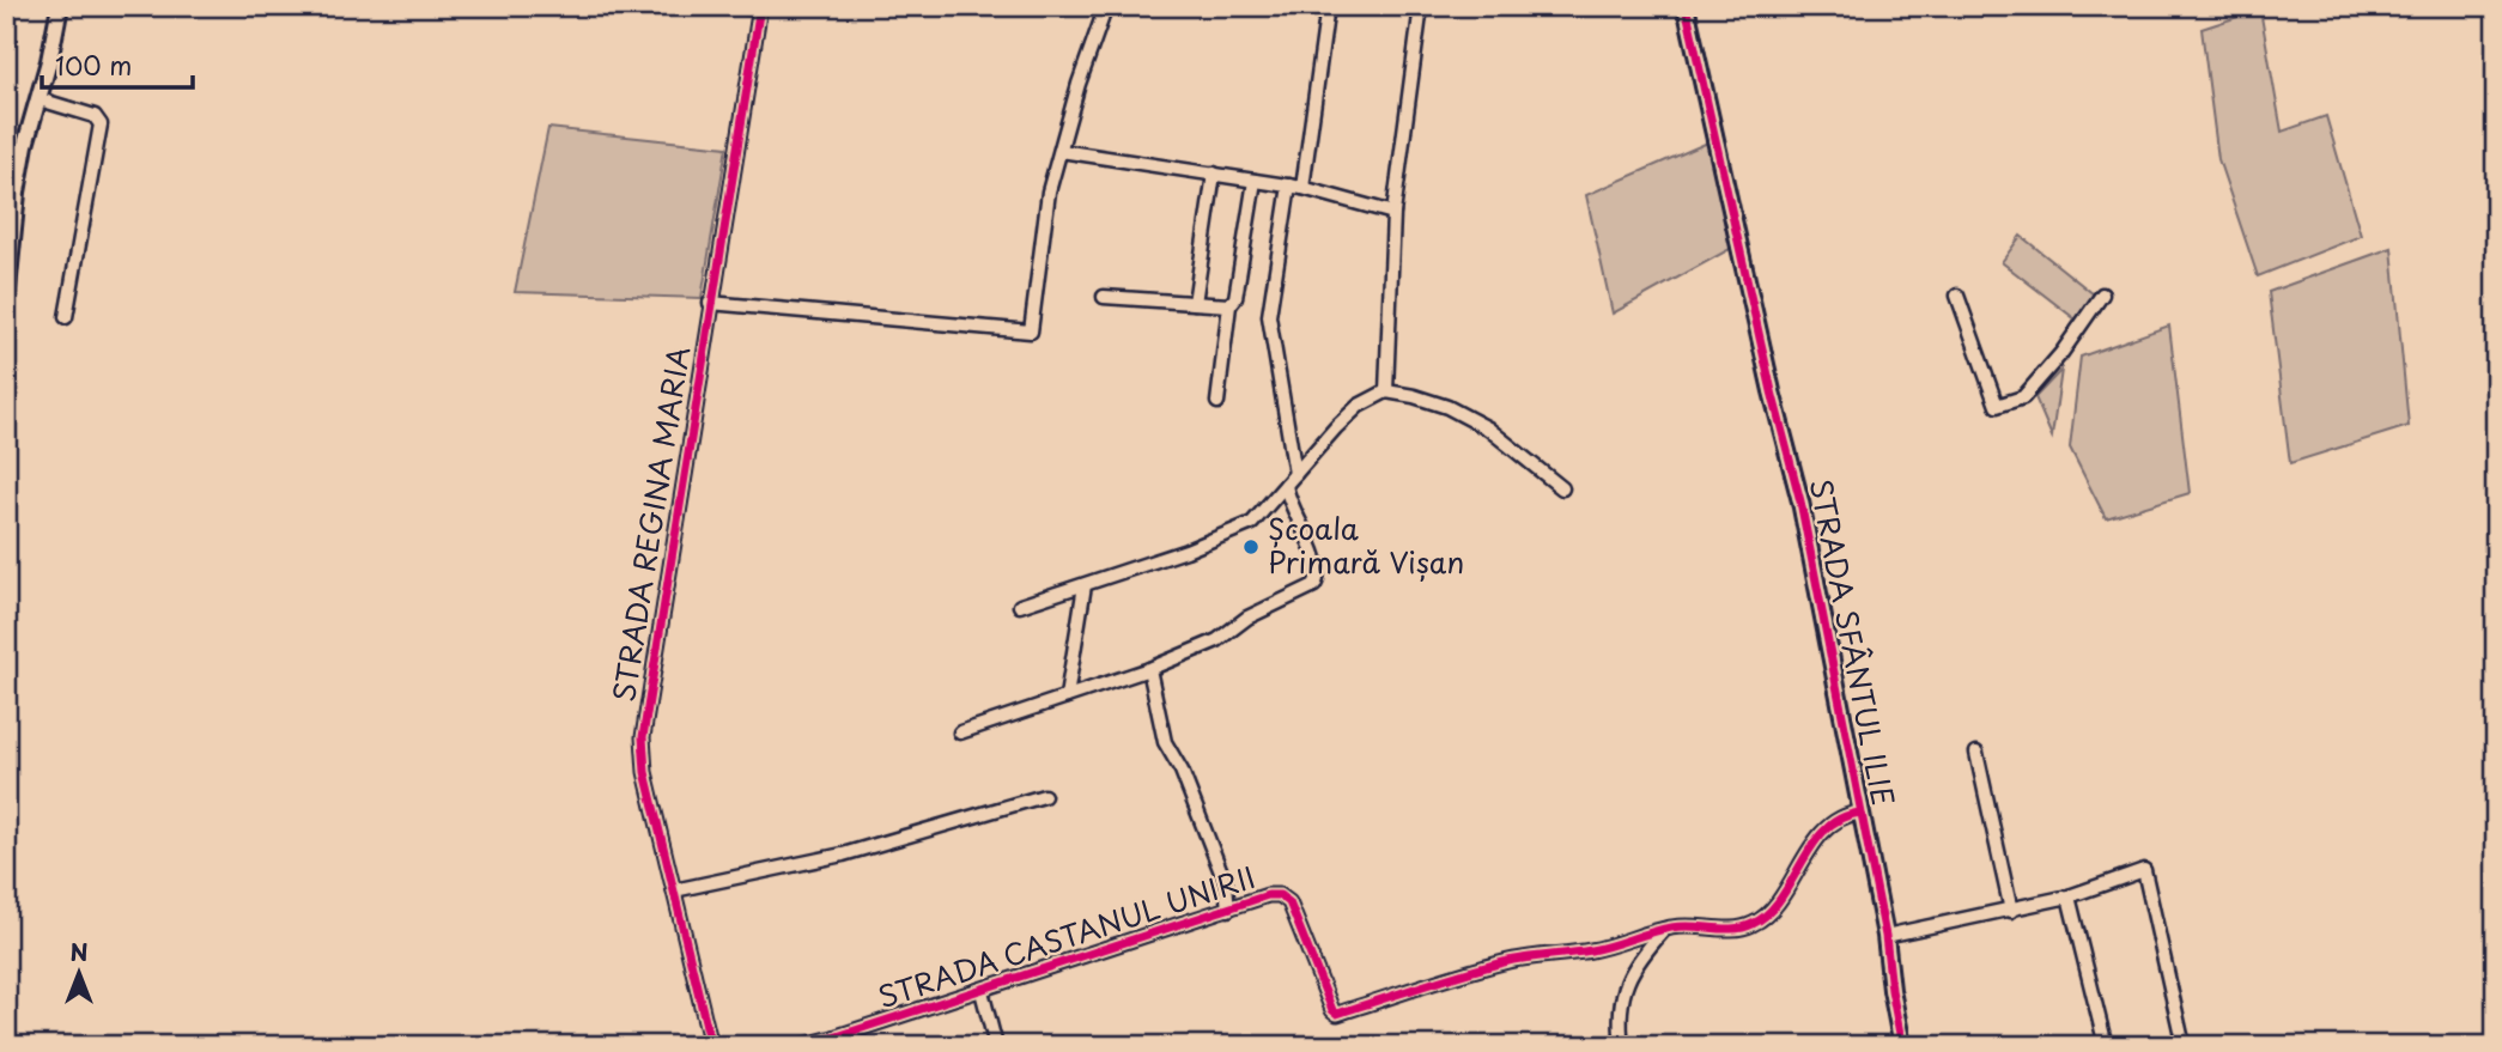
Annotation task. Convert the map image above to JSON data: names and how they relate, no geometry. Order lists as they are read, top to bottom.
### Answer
{
  "streets": {
    "street": ["STRADA REGINA MARIA", "STRADA SFÂNTUL ILIE", "STRADA CASTANUL UNIRII"]
  },
  "crossings": [
    ["STRADA SFÂNTUL ILIE", "STRADA CASTANUL UNIRII"]
  ],
  "places": ["Școala Primară Vișan"],
  "scale_bar": "100 m",
  "north": "top"
}
